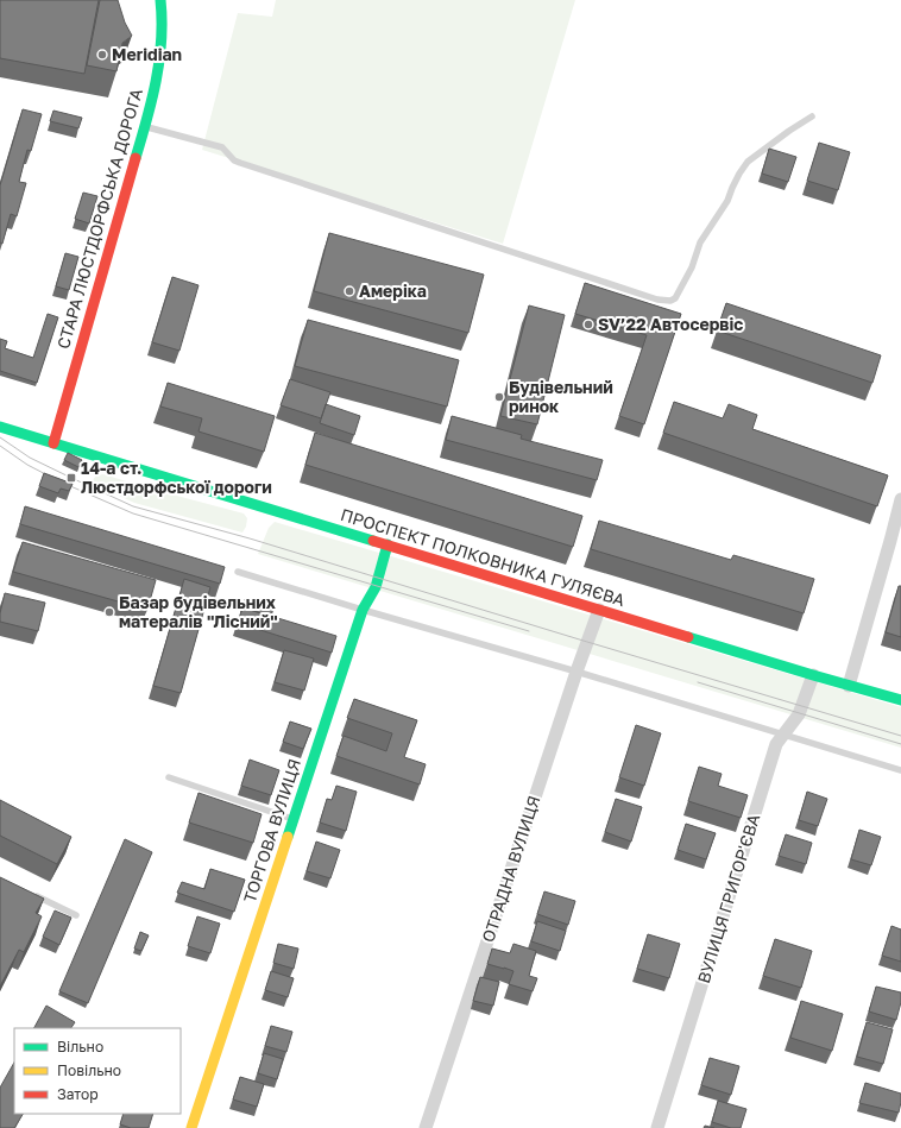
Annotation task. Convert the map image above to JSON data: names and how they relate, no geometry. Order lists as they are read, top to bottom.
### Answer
{
  "streets": {
    "main road": ["СТАРА ЛЮСТДОРФСЬКА ДОРОГА", "ПРОСПЕКТ ПОЛКОВНИКА ГУЛЯЄВА", "ТОРГОВА ВУЛИЦЯ"],
    "street": ["ОТРАДНА ВУЛИЦЯ", "ВУЛИЦЯ ГРИГОР'ЄВА"]
  },
  "crossings": [
    ["СТАРА ЛЮСТДОРФСЬКА ДОРОГА", "ПРОСПЕКТ ПОЛКОВНИКА ГУЛЯЄВА"],
    ["ПРОСПЕКТ ПОЛКОВНИКА ГУЛЯЄВА", "ТОРГОВА ВУЛИЦЯ"],
    ["ПРОСПЕКТ ПОЛКОВНИКА ГУЛЯЄВА", "ОТРАДНА ВУЛИЦЯ"],
    ["ПРОСПЕКТ ПОЛКОВНИКА ГУЛЯЄВА", "ВУЛИЦЯ ГРИГОР'ЄВА"]
  ],
  "places": {
    "other": [
      "Meridian",
      "Амеріка",
      "SV’22 Автосервіс",
      "Будівельний ринок",
      "Базар будівельних матералів \"Лісний\""
    ],
    "transit": ["14-а ст. Люстдорфської дороги"]
  },
  "legend": ["Вільно", "Повільно", "Затор"]
}
